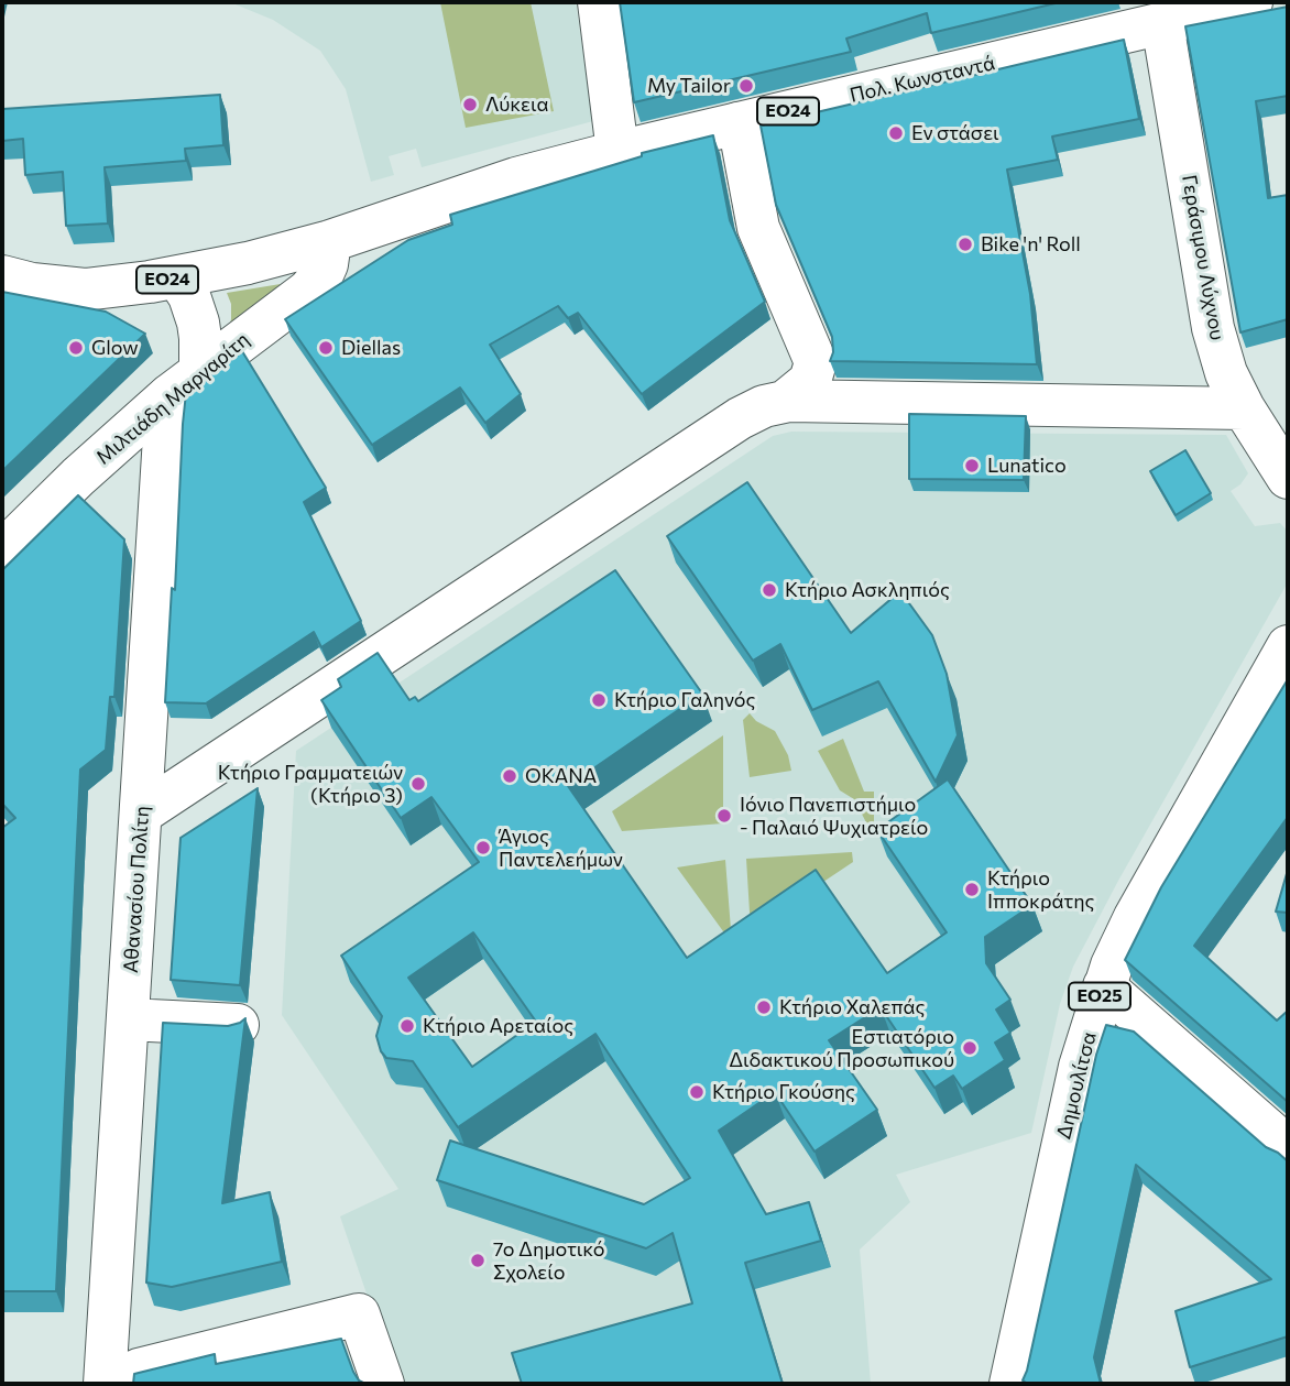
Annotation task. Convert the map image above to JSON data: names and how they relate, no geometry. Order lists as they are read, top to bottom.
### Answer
{
  "streets": {
    "street": [
      "Πολ. Κωνσταντά",
      "ΕΟ24",
      "Γεράσιμου Λύχνου",
      "Μιλτιάδη Μαργαρίτη",
      "Αθανασίου Πολίτη",
      "ΕΟ25",
      "Δημουλίτσα"
    ]
  },
  "crossings": [
    ["Πολ. Κωνσταντά", "ΕΟ24"],
    ["Πολ. Κωνσταντά", "Γεράσιμου Λύχνου"],
    ["Πολ. Κωνσταντά", "Μιλτιάδη Μαργαρίτη"],
    ["ΕΟ24", "Μιλτιάδη Μαργαρίτη"],
    ["ΕΟ24", "Αθανασίου Πολίτη"],
    ["Μιλτιάδη Μαργαρίτη", "Αθανασίου Πολίτη"]
  ],
  "places": [
    "My Tailor",
    "Λύκεια",
    "Εν στάσει",
    "Bike 'n' Roll",
    "Glow",
    "Diellas",
    "Lunatico",
    "Κτήριο Ασκληπιός",
    "Κτήριο Γαληνός",
    "ΟΚΑΝΑ",
    "Κτήριο Γραμματειών (Κτήριο 3)",
    "Ιόνιο Πανεπιστήμιο - Παλαιό Ψυχιατρείο",
    "Άγιος Παντελεήμων",
    "Κτήριο Ιπποκράτης",
    "Κτήριο Χαλεπάς",
    "Κτήριο Αρεταίος",
    "Εστιατόριο Διδακτικού Προσωπικού",
    "Κτήριο Γκούσης",
    "7ο Δημοτικό Σχολείο"
  ]
}
